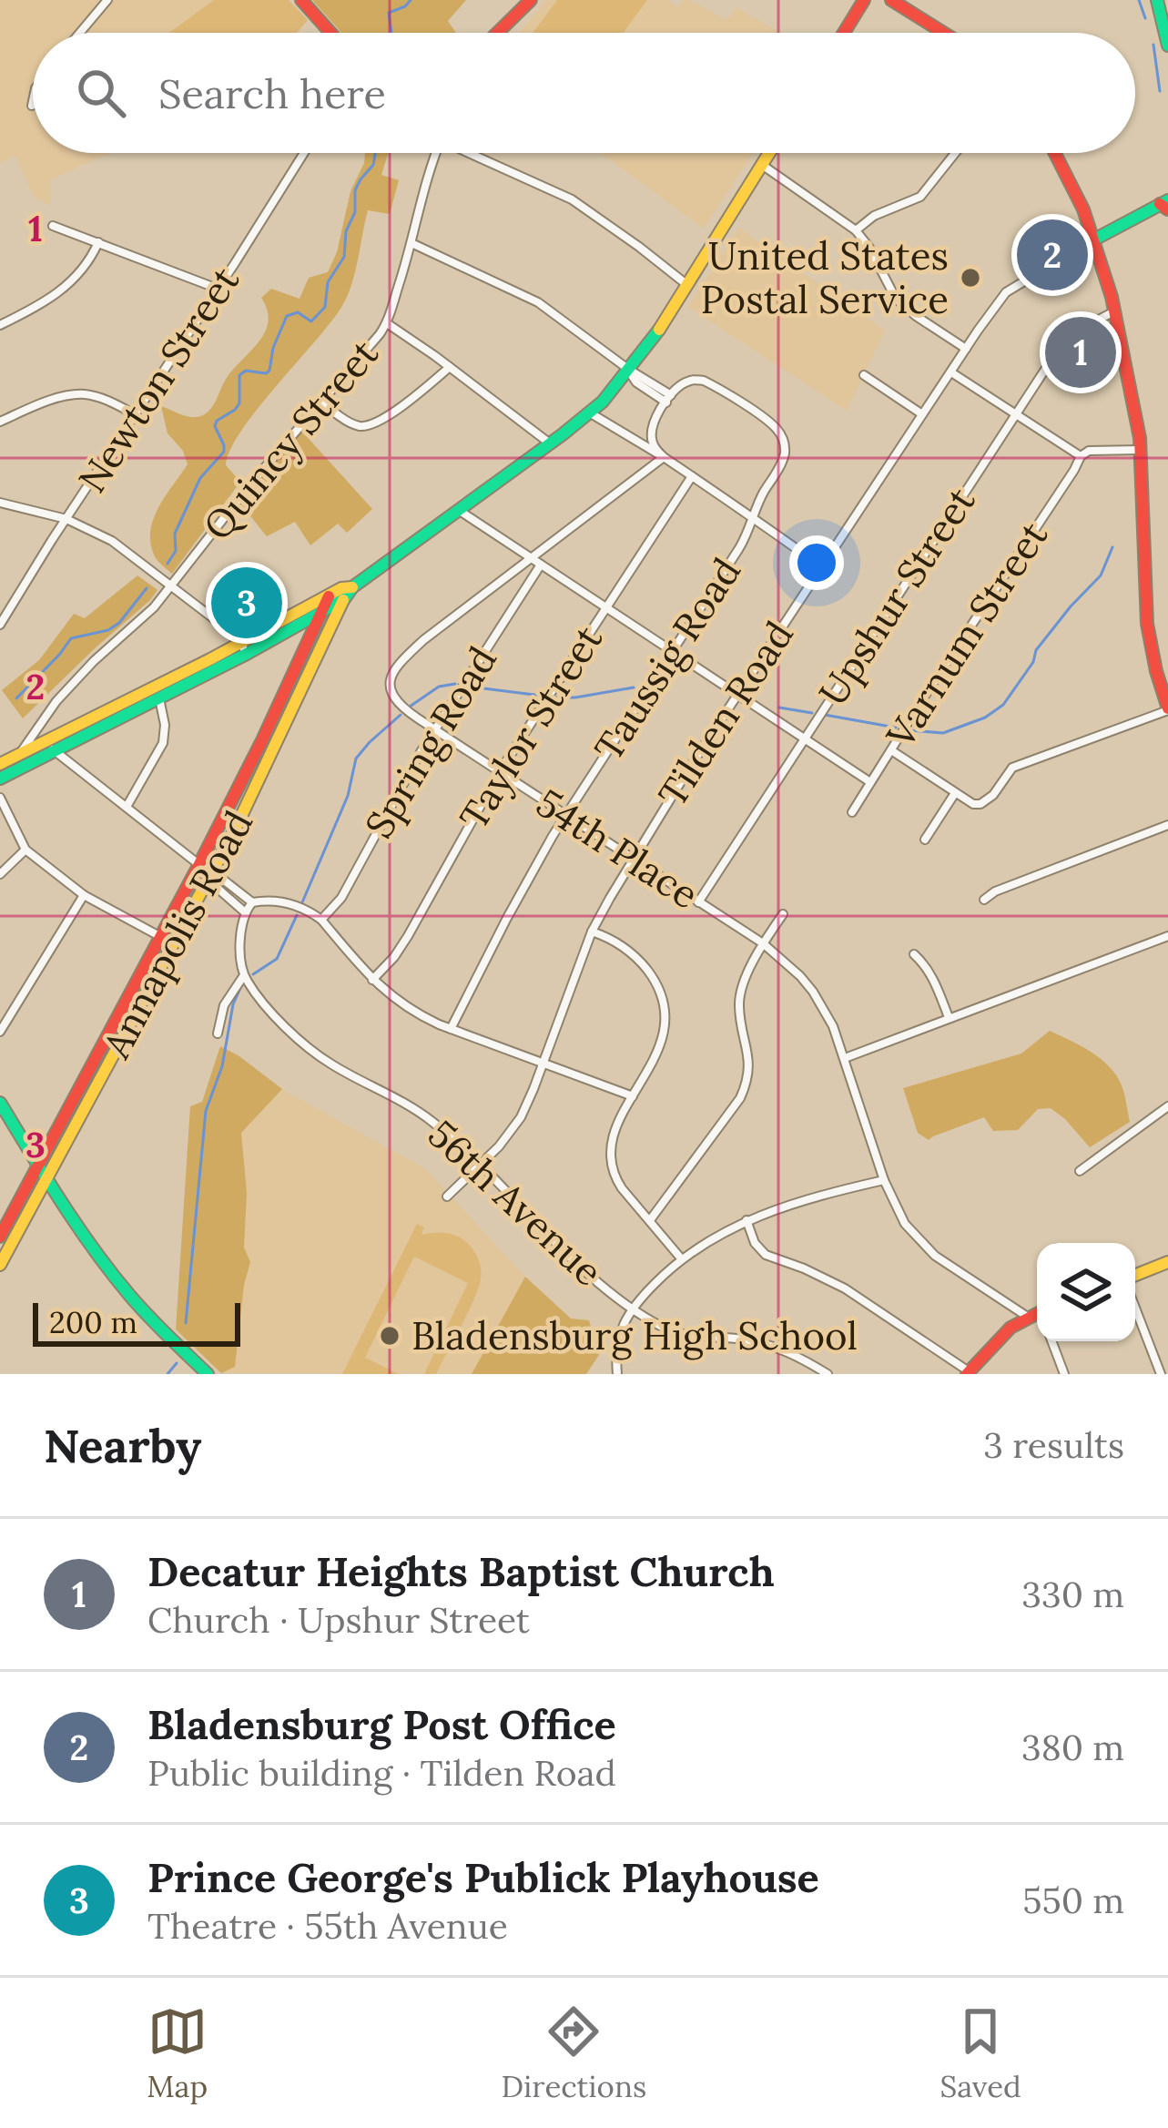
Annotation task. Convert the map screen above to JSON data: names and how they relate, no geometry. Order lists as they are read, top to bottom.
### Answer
{
  "streets": {
    "main road": ["Tilden Road", "Annapolis Road"],
    "street": [
      "Newton Street",
      "Quincy Street",
      "Upshur Street",
      "Varnum Street",
      "Taussig Road",
      "Taylor Street",
      "Spring Road",
      "54th Place",
      "56th Avenue"
    ]
  },
  "crossings": [
    ["Upshur Street", "54th Place"],
    ["Taussig Road", "54th Place"],
    ["Tilden Road", "54th Place"],
    ["Tilden Road", "56th Avenue"],
    ["Taylor Street", "54th Place"],
    ["Spring Road", "54th Place"]
  ],
  "places": ["United States Postal Service", "Bladensburg High School"],
  "scale_bar": "200 m",
  "page": {
    "search": "Search here",
    "pins": ["2", "1", "3"],
    "scale": "200 m",
    "heading": ["Nearby", "3 results"],
    "list": [
      {
        "mark": "1",
        "name": "Decatur Heights Baptist Church",
        "note": "Church · Upshur Street",
        "value": "330 m"
      },
      {
        "mark": "2",
        "name": "Bladensburg Post Office",
        "note": "Public building · Tilden Road",
        "value": "380 m"
      },
      {
        "mark": "3",
        "name": "Prince George's Publick Playhouse",
        "note": "Theatre · 55th Avenue",
        "value": "550 m"
      }
    ],
    "nav": ["Map", "Directions", "Saved"]
  },
  "grid": {
    "rows": ["1", "2", "3"]
  }
}
